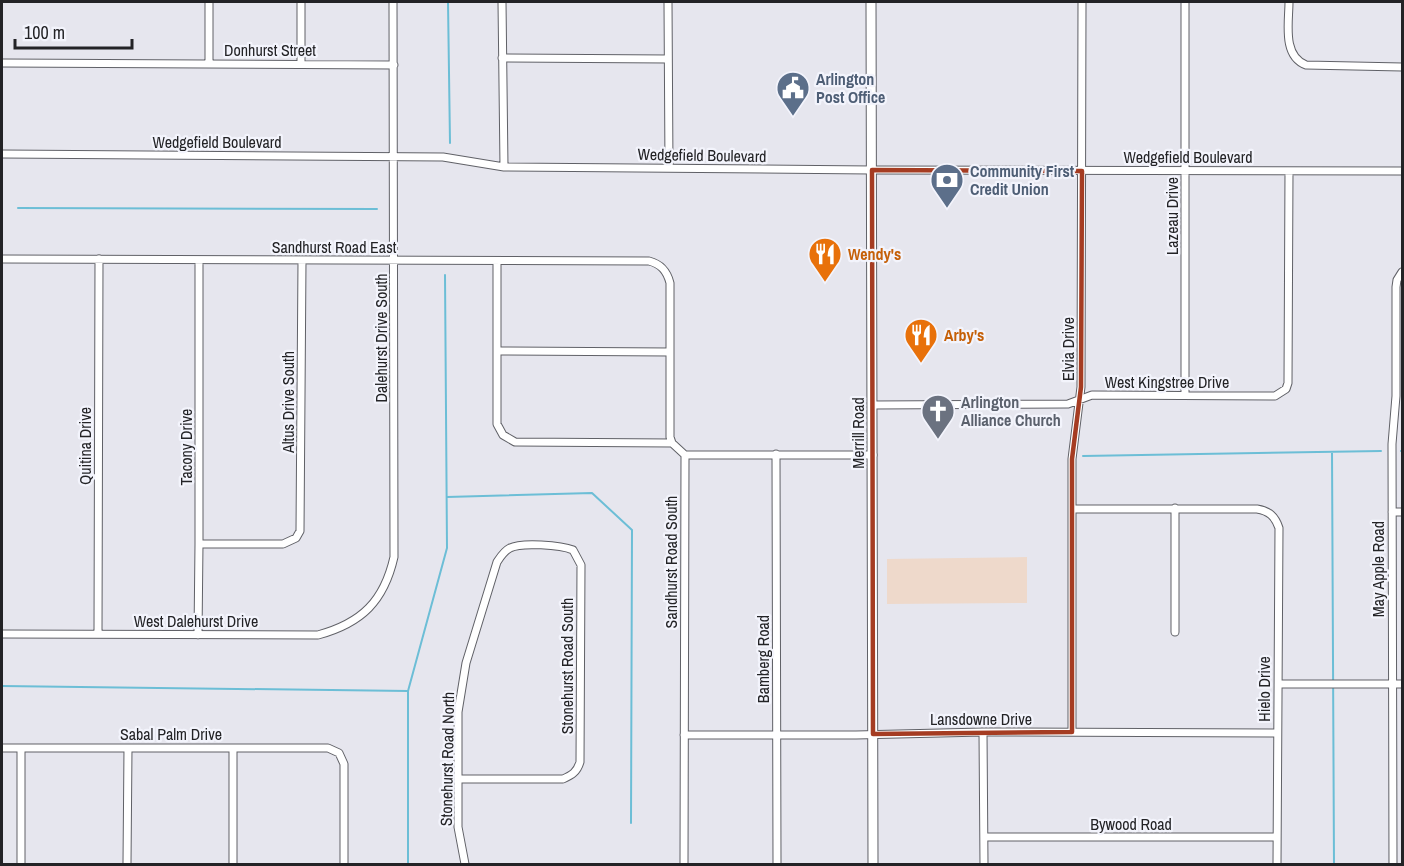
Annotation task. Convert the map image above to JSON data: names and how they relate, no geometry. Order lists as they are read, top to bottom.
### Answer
{
  "streets": {
    "main road": ["Merrill Road"],
    "street": [
      "Donhurst Street",
      "Wedgefield Boulevard",
      "Lazeau Drive",
      "Sandhurst Road East",
      "Dalehurst Drive South",
      "Elvia Drive",
      "West Kingstree Drive",
      "Altus Drive South",
      "Quitina Drive",
      "Tacony Drive",
      "Sandhurst Road South",
      "May Apple Road",
      "West Dalehurst Drive",
      "Bamberg Road",
      "Stonehurst Road South",
      "Hielo Drive",
      "Lansdowne Drive",
      "Sabal Palm Drive",
      "Stonehurst Road North",
      "Bywood Road"
    ]
  },
  "crossings": [
    ["Donhurst Street", "Dalehurst Drive South"],
    ["Wedgefield Boulevard", "Lazeau Drive"],
    ["Wedgefield Boulevard", "Dalehurst Drive South"],
    ["Wedgefield Boulevard", "Elvia Drive"],
    ["Wedgefield Boulevard", "West Kingstree Drive"],
    ["Wedgefield Boulevard", "Merrill Road"],
    ["Lazeau Drive", "West Kingstree Drive"],
    ["Sandhurst Road East", "Dalehurst Drive South"],
    ["Sandhurst Road East", "Altus Drive South"],
    ["Sandhurst Road East", "Quitina Drive"],
    ["Sandhurst Road East", "Tacony Drive"],
    ["Dalehurst Drive South", "West Dalehurst Drive"],
    ["Elvia Drive", "West Kingstree Drive"],
    ["Elvia Drive", "Lansdowne Drive"],
    ["West Kingstree Drive", "Merrill Road"],
    ["Altus Drive South", "Tacony Drive"],
    ["Merrill Road", "Lansdowne Drive"],
    ["Quitina Drive", "West Dalehurst Drive"],
    ["Tacony Drive", "West Dalehurst Drive"],
    ["Sandhurst Road South", "Lansdowne Drive"],
    ["Bamberg Road", "Lansdowne Drive"],
    ["Stonehurst Road South", "Stonehurst Road North"],
    ["Hielo Drive", "Lansdowne Drive"],
    ["Hielo Drive", "Bywood Road"]
  ],
  "places": {
    "public building": ["Arlington Post Office"],
    "bank": ["Community First Credit Union"],
    "restaurant": ["Wendy's", "Arby's"],
    "church": ["Arlington Alliance Church"]
  },
  "scale_bar": "100 m"
}
